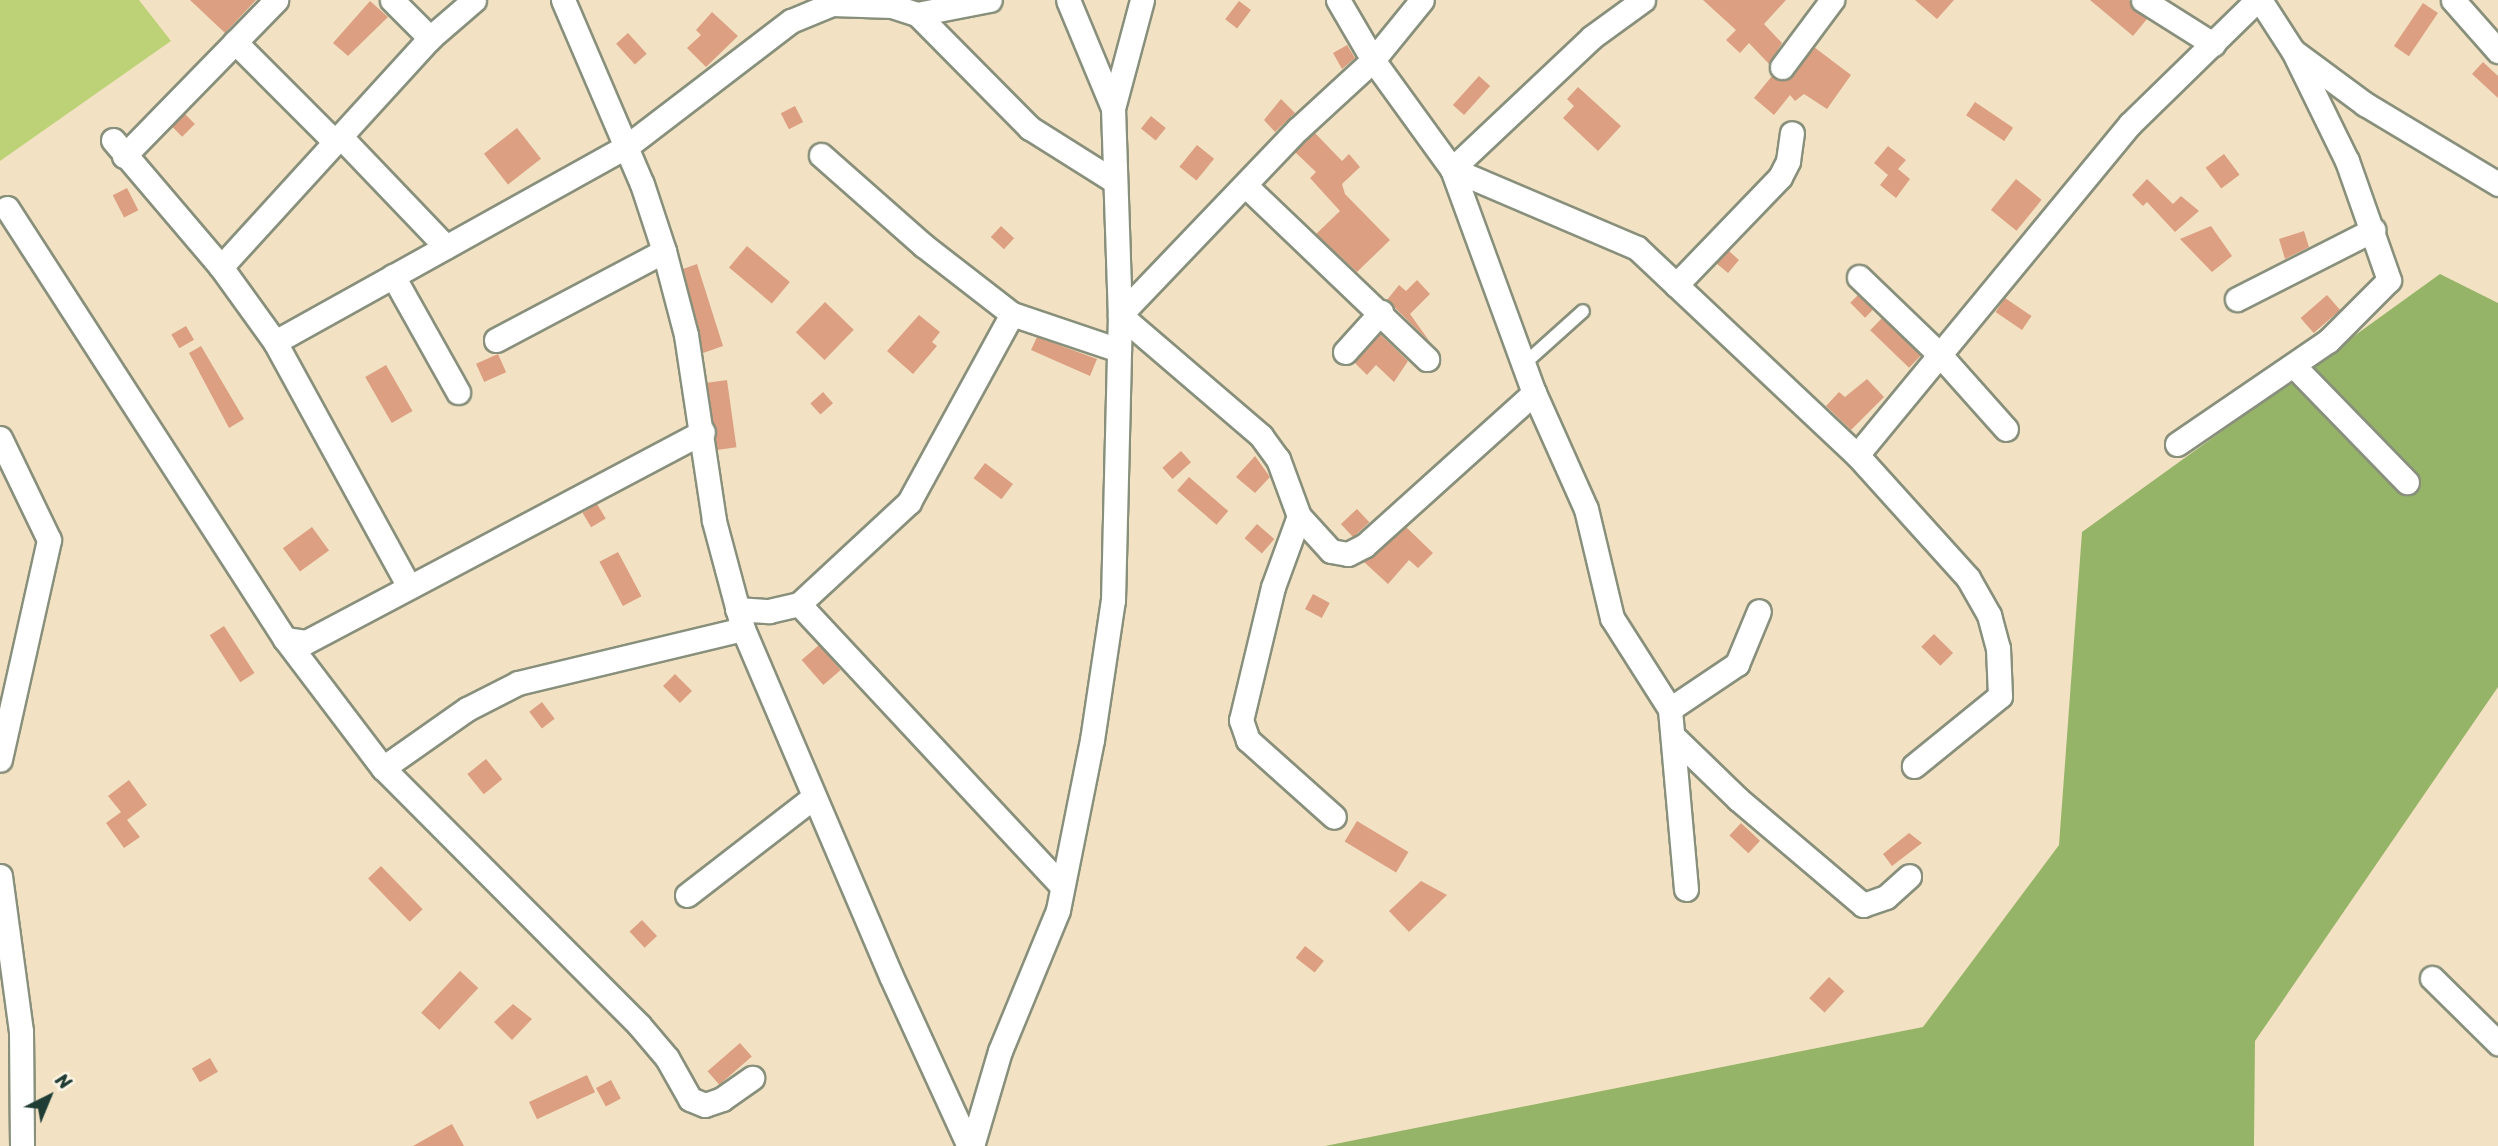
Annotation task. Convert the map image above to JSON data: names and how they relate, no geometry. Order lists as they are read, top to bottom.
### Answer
{
  "north": "top right"
}
